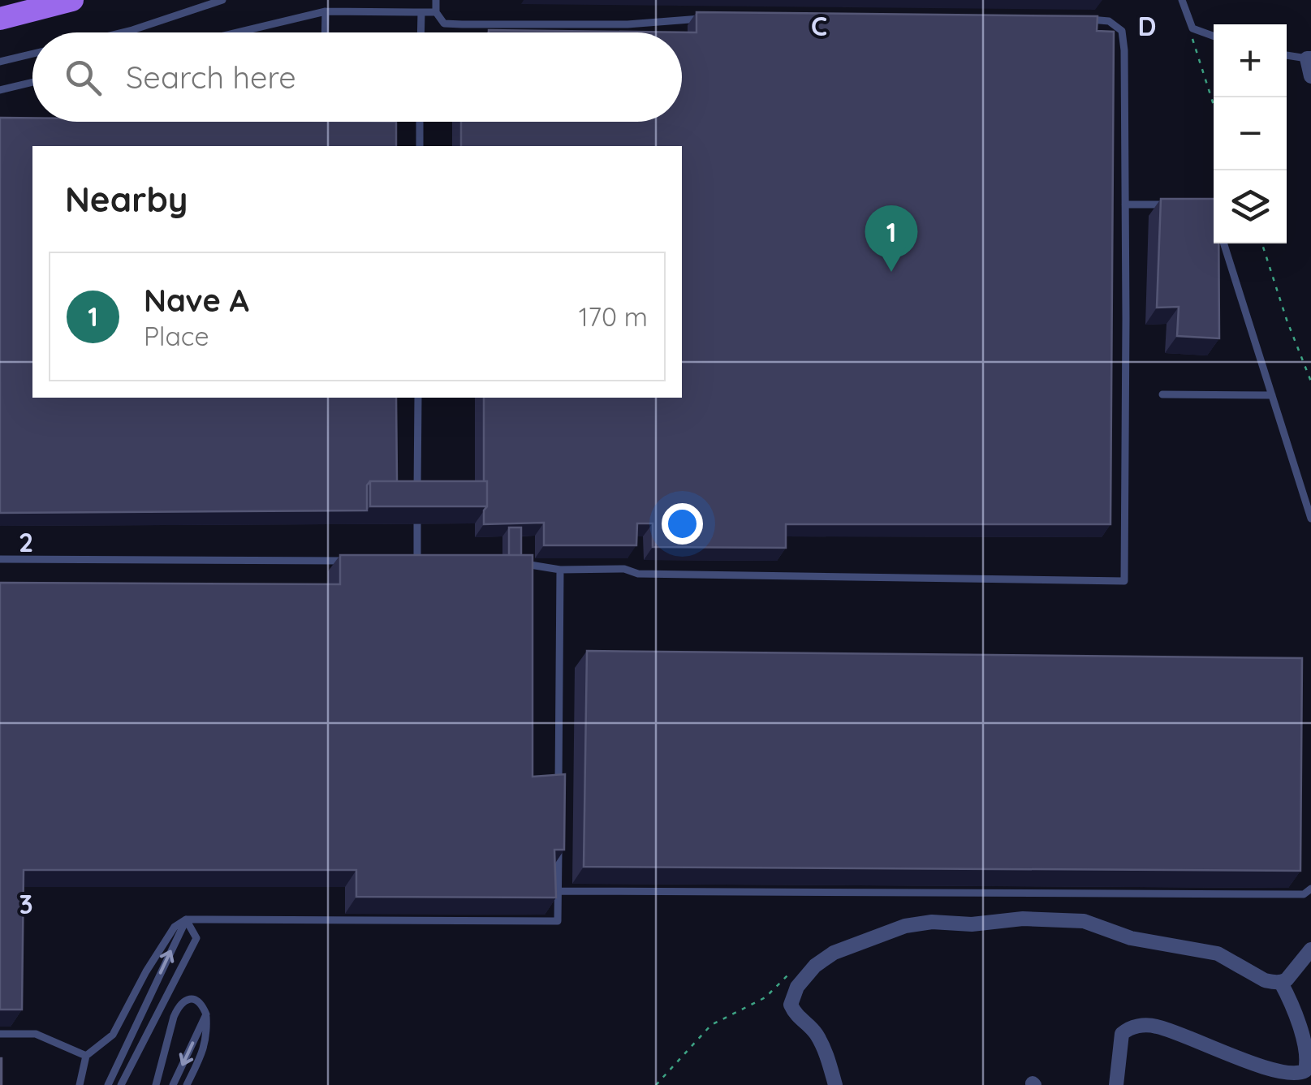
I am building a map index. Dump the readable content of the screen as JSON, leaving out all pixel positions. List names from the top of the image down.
{
  "page": {
    "map_buttons": ["+", "−"],
    "search": "Search here",
    "heading": "Nearby",
    "pins": "1",
    "list": [
      {
        "mark": "1",
        "name": "Nave A",
        "note": "Place",
        "value": "170 m"
      }
    ]
  },
  "grid": {
    "columns": ["C", "D"],
    "rows": ["2", "3"]
  }
}
